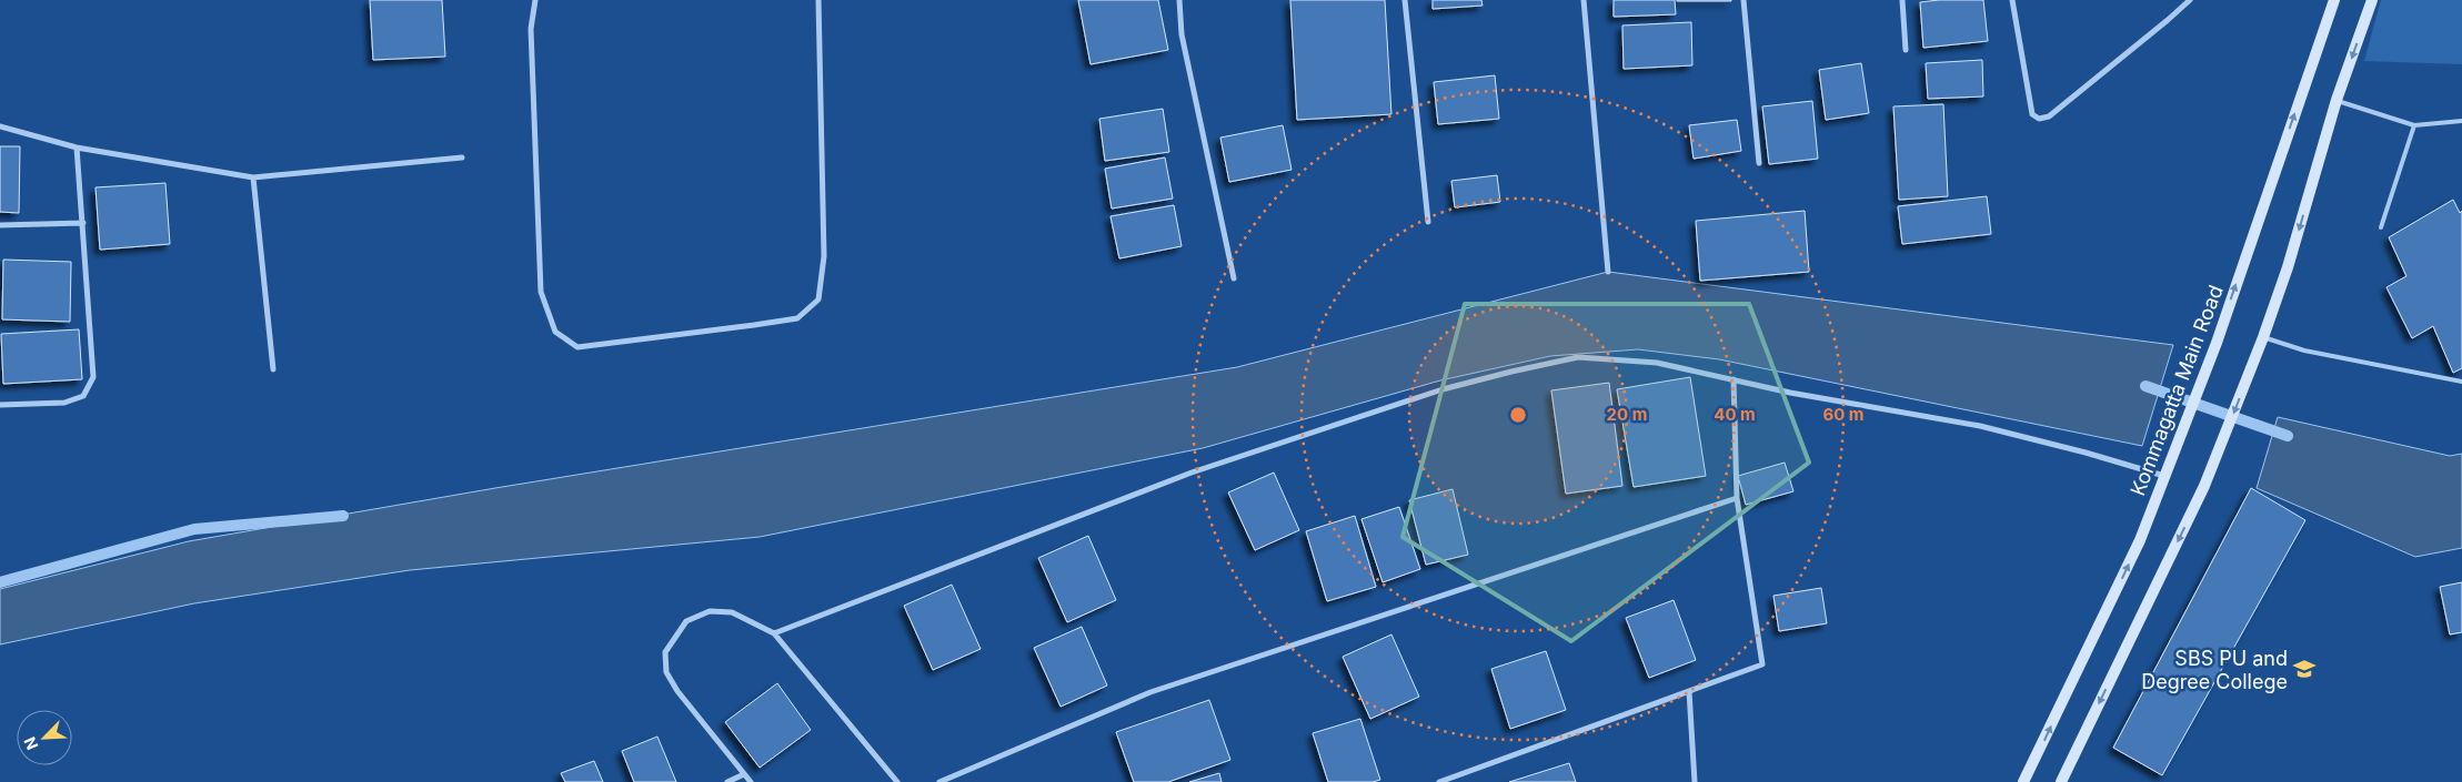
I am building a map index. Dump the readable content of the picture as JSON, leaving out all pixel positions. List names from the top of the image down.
{
  "streets": {
    "main road": ["Kommagatta Main Road"]
  },
  "places": {
    "school or university": ["SBS PU and Degree College"]
  },
  "north": "bottom left",
  "rings": ["20 m", "40 m", "60 m"]
}
